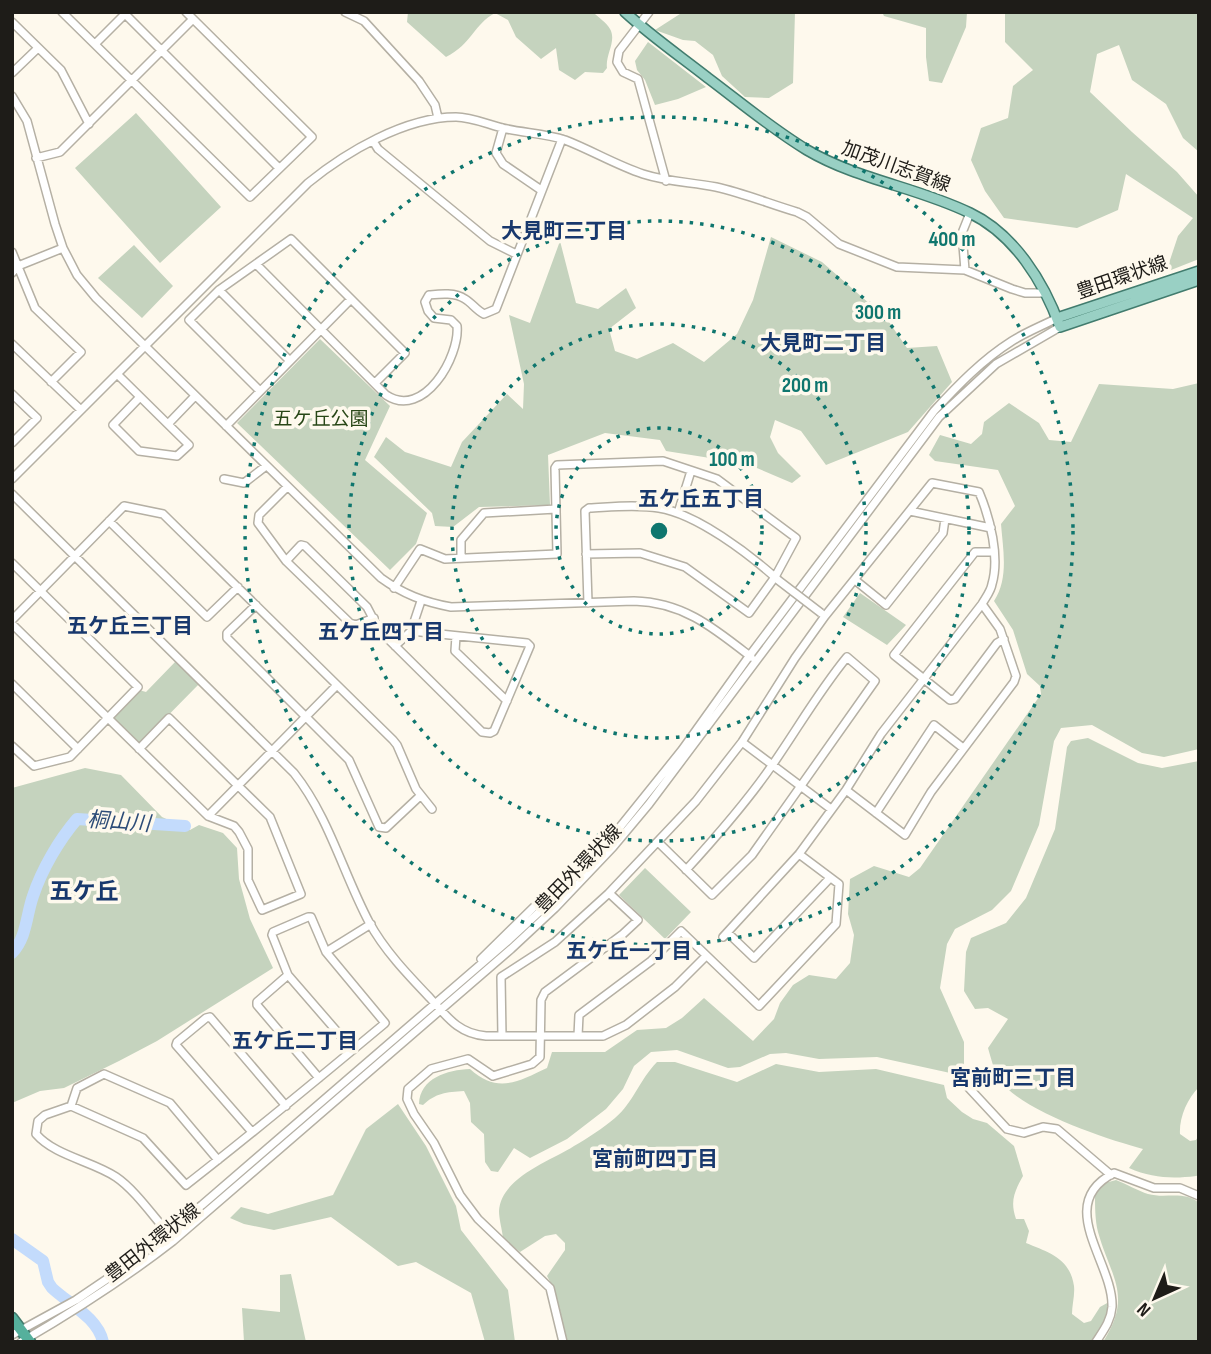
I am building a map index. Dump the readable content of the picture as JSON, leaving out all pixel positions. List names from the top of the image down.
{
  "streets": {
    "main road": ["加茂川志賀線", "豊田環状線"],
    "street": ["豊田外環状線"]
  },
  "crossings": [
    ["加茂川志賀線", "豊田環状線"],
    ["加茂川志賀線", "豊田外環状線"],
    ["豊田環状線", "豊田外環状線"]
  ],
  "districts": [
    "大見町三丁目",
    "大見町二丁目",
    "五ケ丘五丁目",
    "五ケ丘三丁目",
    "五ケ丘四丁目",
    "五ケ丘",
    "五ケ丘一丁目",
    "五ケ丘二丁目",
    "宮前町三丁目",
    "宮前町四丁目"
  ],
  "water": ["桐山川"],
  "parks": ["五ケ丘公園"],
  "north": "bottom left",
  "rings": [
    "400 m",
    "300 m",
    "200 m",
    "100 m"
  ]
}
